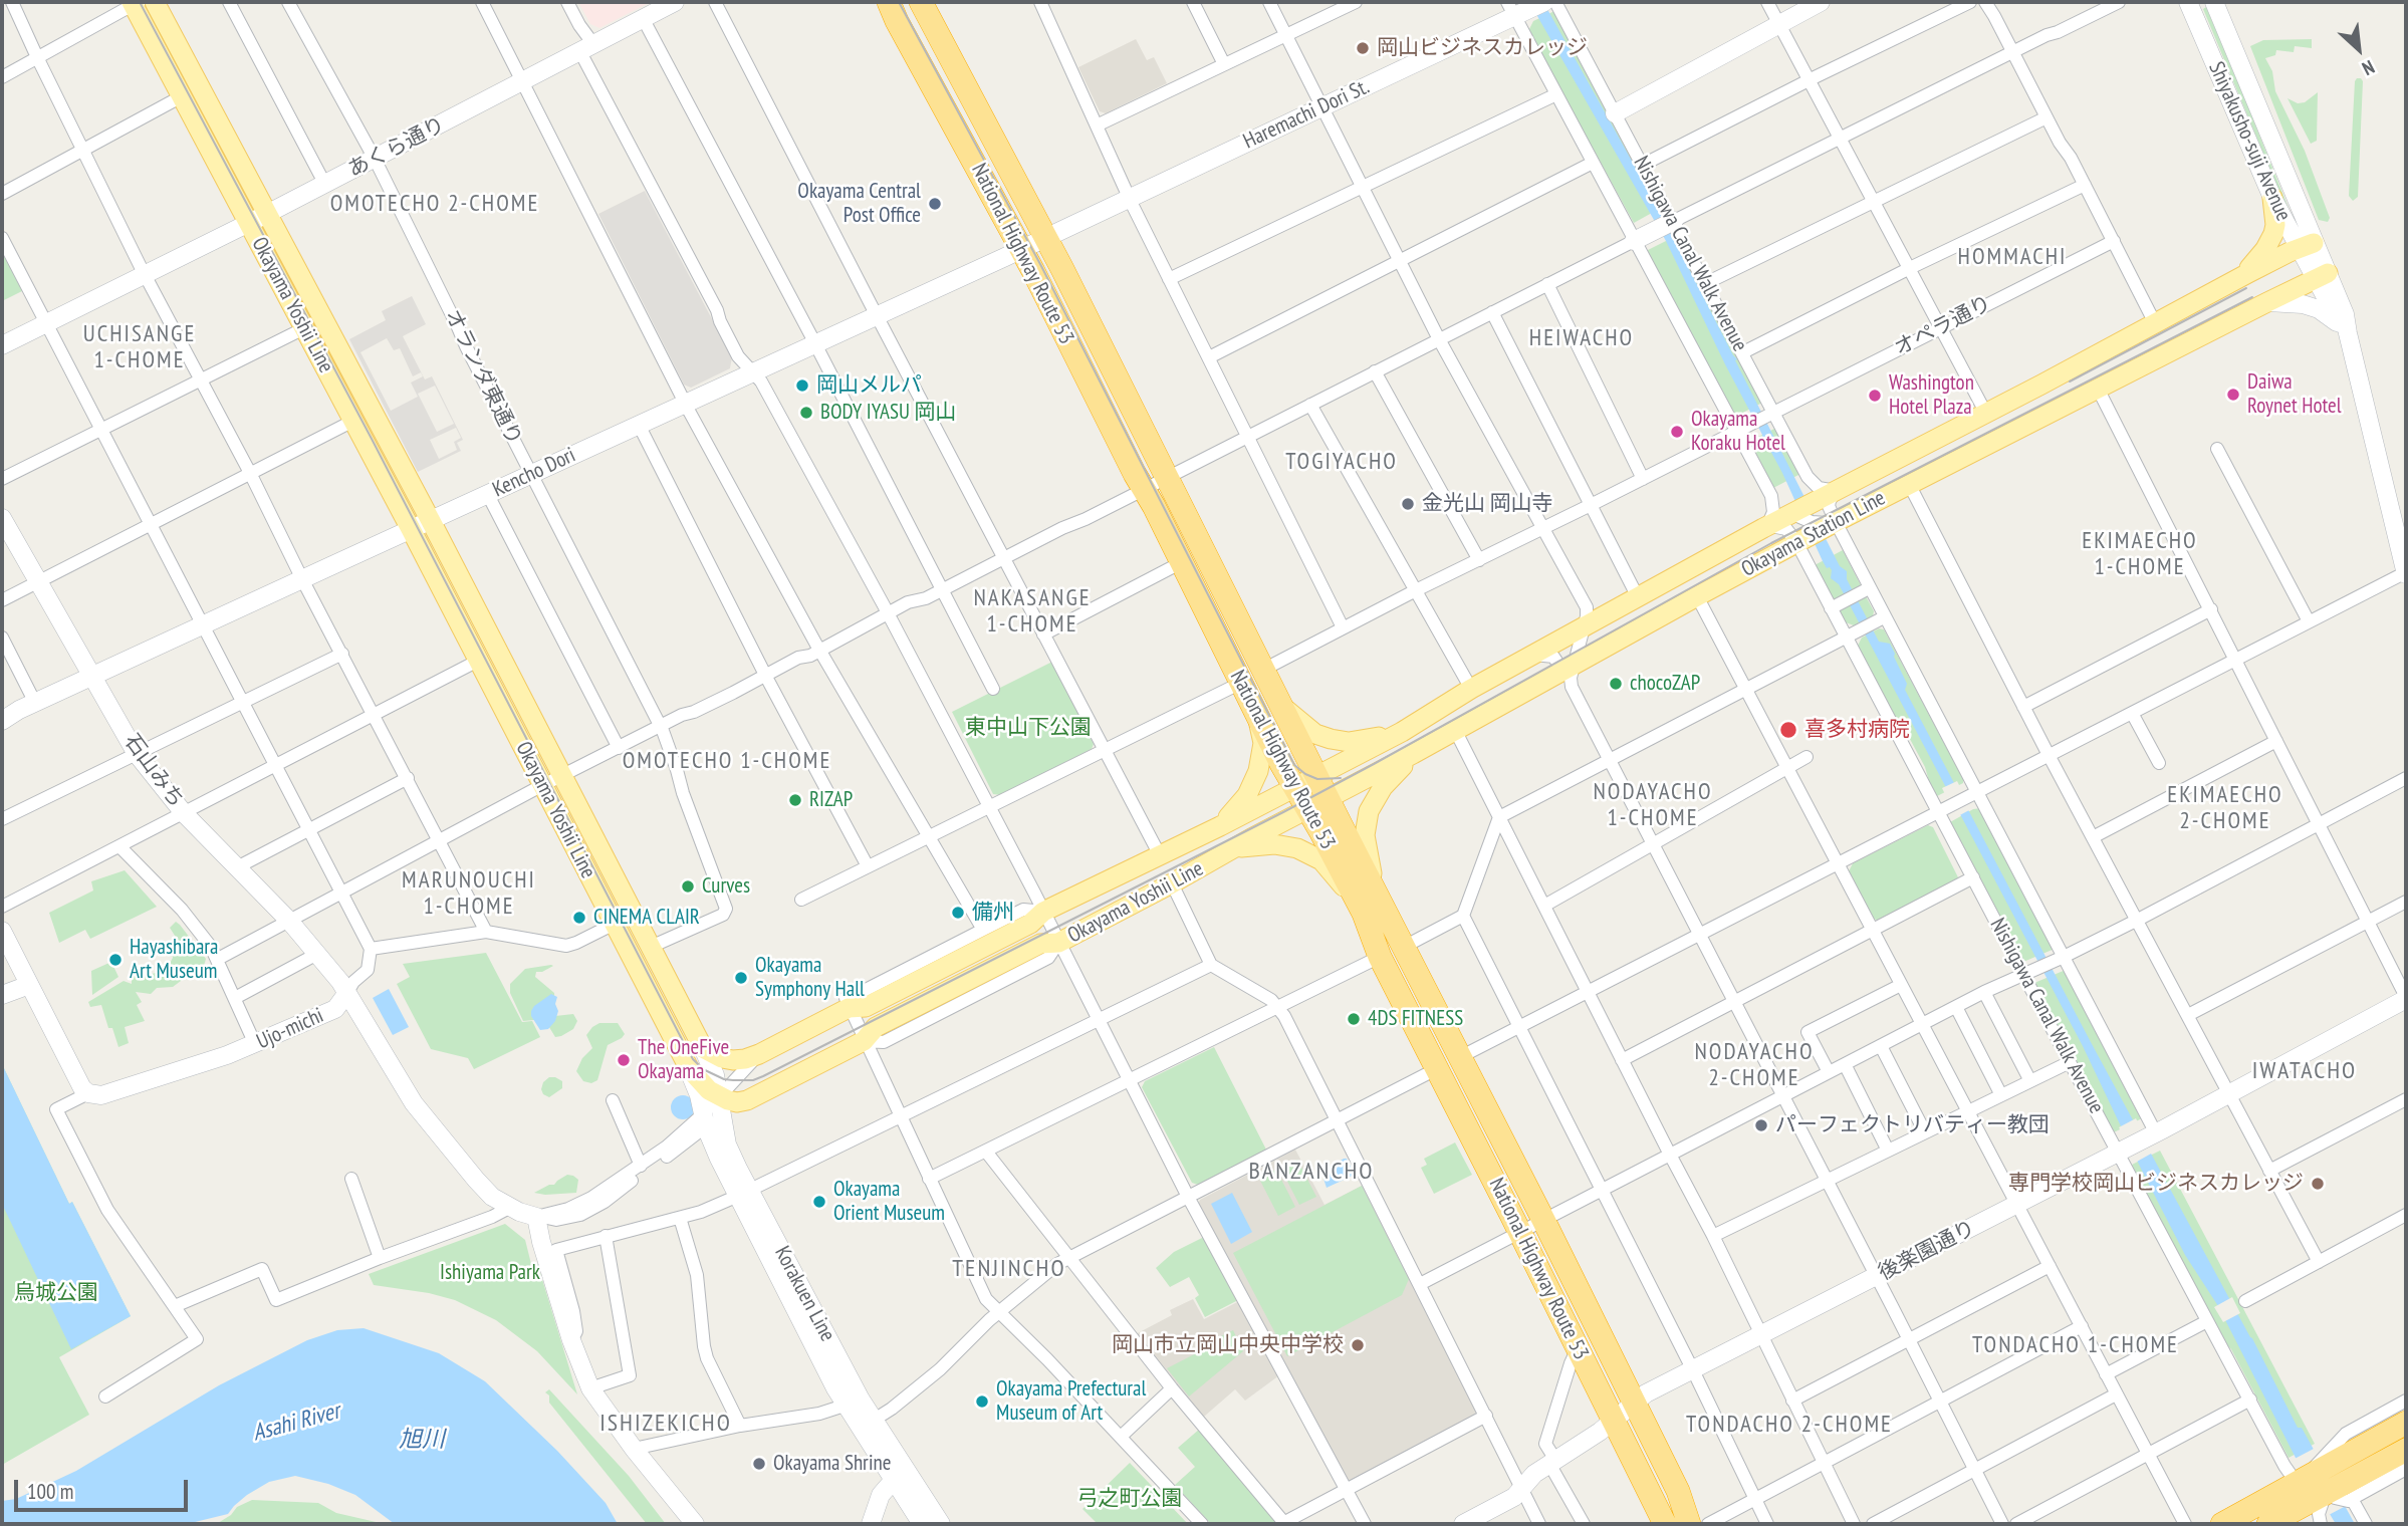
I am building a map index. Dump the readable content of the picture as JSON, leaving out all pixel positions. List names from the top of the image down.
{
  "streets": {
    "highway": ["National Highway Route 53"],
    "main road": ["Okayama Yoshii Line", "Okayama Station Line"],
    "street": [
      "Haremachi Dori St.",
      "Shiyakusho-suji Avenue",
      "あくら通り",
      "Nishigawa Canal Walk Avenue",
      "オペラ通り",
      "オランダ東通り",
      "Kencho Dori",
      "石山みち",
      "Ujo-michi",
      "後楽園通り",
      "Korakuen Line"
    ]
  },
  "crossings": [
    ["Haremachi Dori St.", "Kencho Dori"],
    ["Shiyakusho-suji Avenue", "Okayama Station Line"],
    ["あくら通り", "Okayama Yoshii Line"],
    ["あくら通り", "オランダ東通り"],
    ["National Highway Route 53", "Okayama Yoshii Line"],
    ["National Highway Route 53", "オペラ通り"],
    ["National Highway Route 53", "Kencho Dori"],
    ["National Highway Route 53", "Okayama Station Line"],
    ["National Highway Route 53", "後楽園通り"],
    ["Nishigawa Canal Walk Avenue", "オペラ通り"],
    ["Nishigawa Canal Walk Avenue", "Okayama Station Line"],
    ["Nishigawa Canal Walk Avenue", "後楽園通り"],
    ["Okayama Yoshii Line", "オランダ東通り"],
    ["Okayama Yoshii Line", "Kencho Dori"],
    ["Okayama Yoshii Line", "Okayama Station Line"],
    ["Okayama Yoshii Line", "Ujo-michi"],
    ["Okayama Yoshii Line", "Korakuen Line"],
    ["オランダ東通り", "Kencho Dori"],
    ["Kencho Dori", "石山みち"],
    ["石山みち", "Ujo-michi"],
    ["Ujo-michi", "Korakuen Line"]
  ],
  "districts": [
    "OMOTECHO 2-CHOME",
    "HOMMACHI",
    "UCHISANGE 1-CHOME",
    "HEIWACHO",
    "TOGIYACHO",
    "EKIMAECHO 1-CHOME",
    "NAKASANGE 1-CHOME",
    "OMOTECHO 1-CHOME",
    "NODAYACHO 1-CHOME",
    "EKIMAECHO 2-CHOME",
    "MARUNOUCHI 1-CHOME",
    "NODAYACHO 2-CHOME",
    "IWATACHO",
    "BANZANCHO",
    "TENJINCHO",
    "TONDACHO 1-CHOME",
    "ISHIZEKICHO",
    "TONDACHO 2-CHOME"
  ],
  "water": ["Asahi River", "旭川"],
  "parks": [
    "東中山下公園",
    "Ishiyama Park",
    "烏城公園",
    "弓之町公園"
  ],
  "places": [
    "岡山ビジネスカレッジ",
    "Okayama Central Post Office",
    "岡山メルパ",
    "Daiwa Roynet Hotel",
    "Washington Hotel Plaza",
    "BODY IYASU 岡山",
    "Okayama Koraku Hotel",
    "金光山 岡山寺",
    "chocoZAP",
    "喜多村病院",
    "RIZAP",
    "Curves",
    "備州",
    "CINEMA CLAIR",
    "Hayashibara Art Museum",
    "Okayama Symphony Hall",
    "4DS FITNESS",
    "The OneFive Okayama",
    "パーフェクトリバティー教団",
    "専門学校岡山ビジネスカレッジ",
    "Okayama Orient Museum",
    "岡山市立岡山中央中学校",
    "Okayama Prefectural Museum of Art",
    "Okayama Shrine"
  ],
  "scale_bar": "100 m",
  "north": "bottom right"
}
